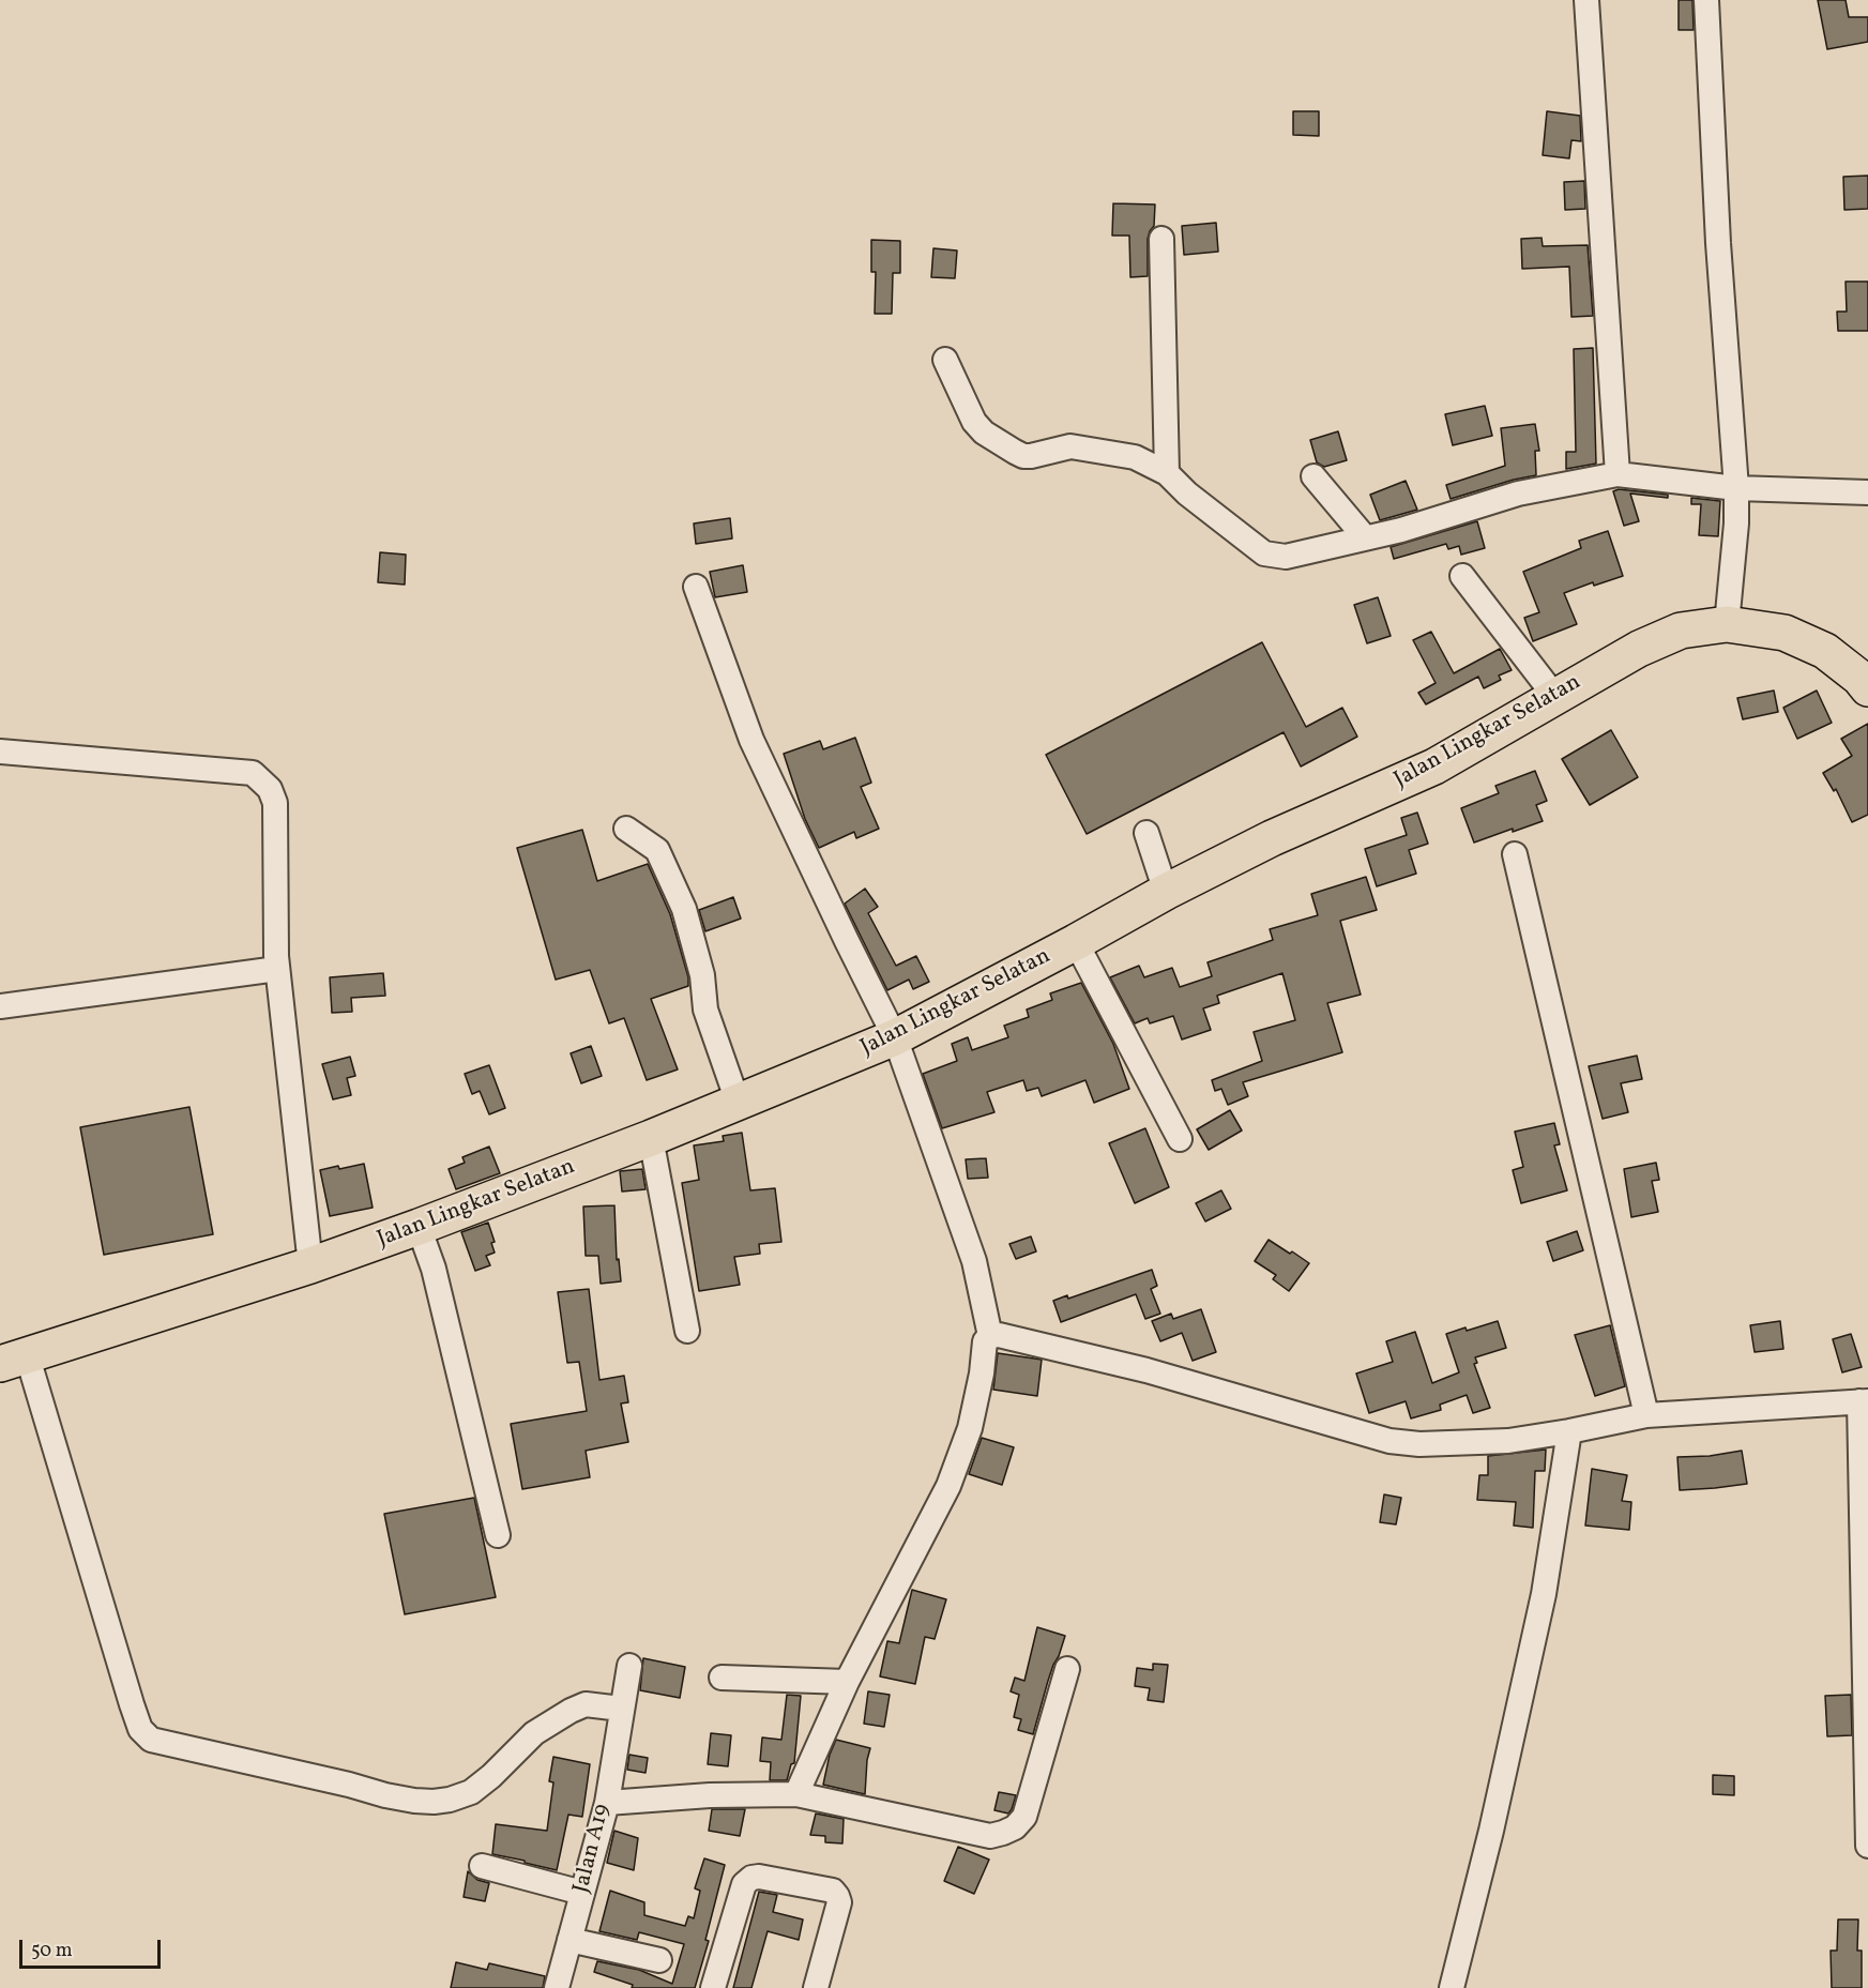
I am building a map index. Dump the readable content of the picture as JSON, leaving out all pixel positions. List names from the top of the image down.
{
  "streets": {
    "highway": ["Jalan Lingkar Selatan"],
    "street": ["Jalan A19"]
  },
  "scale_bar": "50 m"
}
